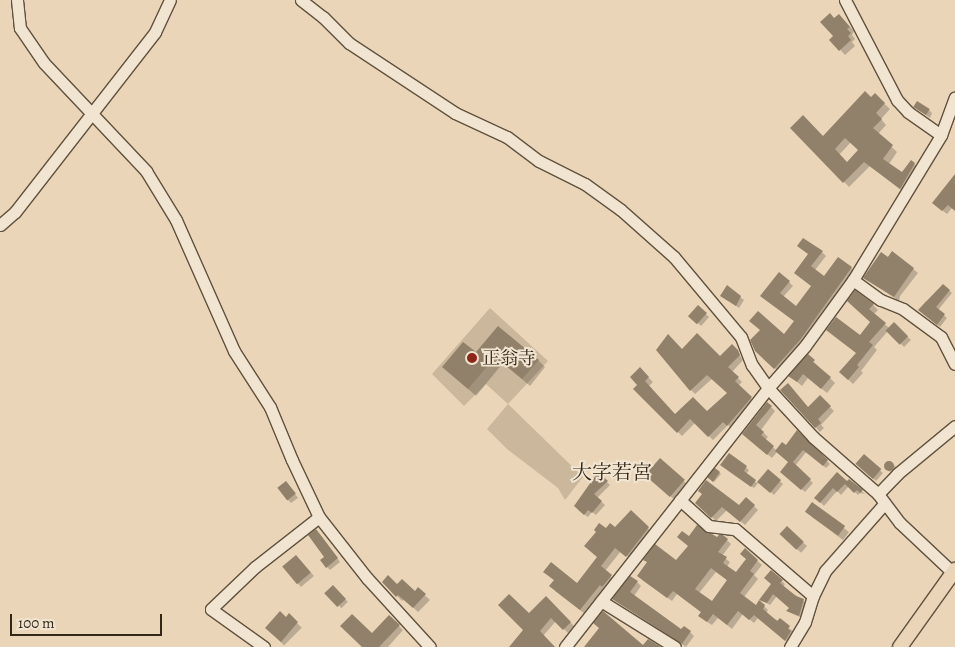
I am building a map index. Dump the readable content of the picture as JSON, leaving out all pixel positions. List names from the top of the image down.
{
  "districts": ["大字若宮"],
  "places": ["正翁寺"],
  "scale_bar": "100 m"
}
